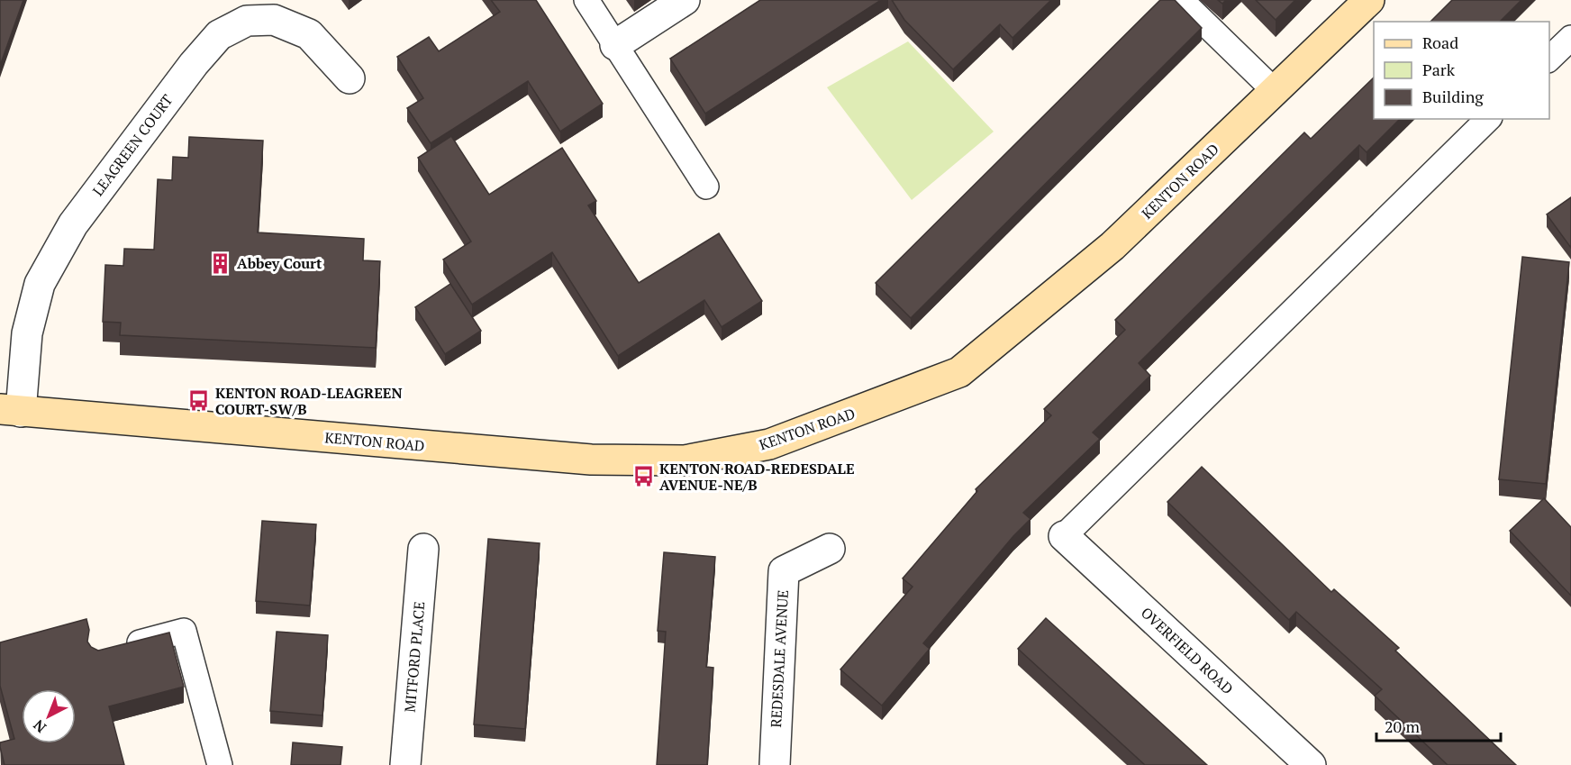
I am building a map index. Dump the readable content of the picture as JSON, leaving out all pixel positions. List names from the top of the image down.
{
  "streets": {
    "street": [
      "LEAGREEN COURT",
      "KENTON ROAD",
      "OVERFIELD ROAD",
      "MITFORD PLACE",
      "REDESDALE AVENUE"
    ]
  },
  "crossings": [
    ["LEAGREEN COURT", "KENTON ROAD"]
  ],
  "places": {
    "building": ["Abbey Court"],
    "bus stop": ["KENTON ROAD-LEAGREEN COURT-SW/B", "KENTON ROAD-REDESDALE AVENUE-NE/B"]
  },
  "legend": ["Road", "Park", "Building"],
  "scale_bar": "20 m",
  "north": "bottom left"
}
